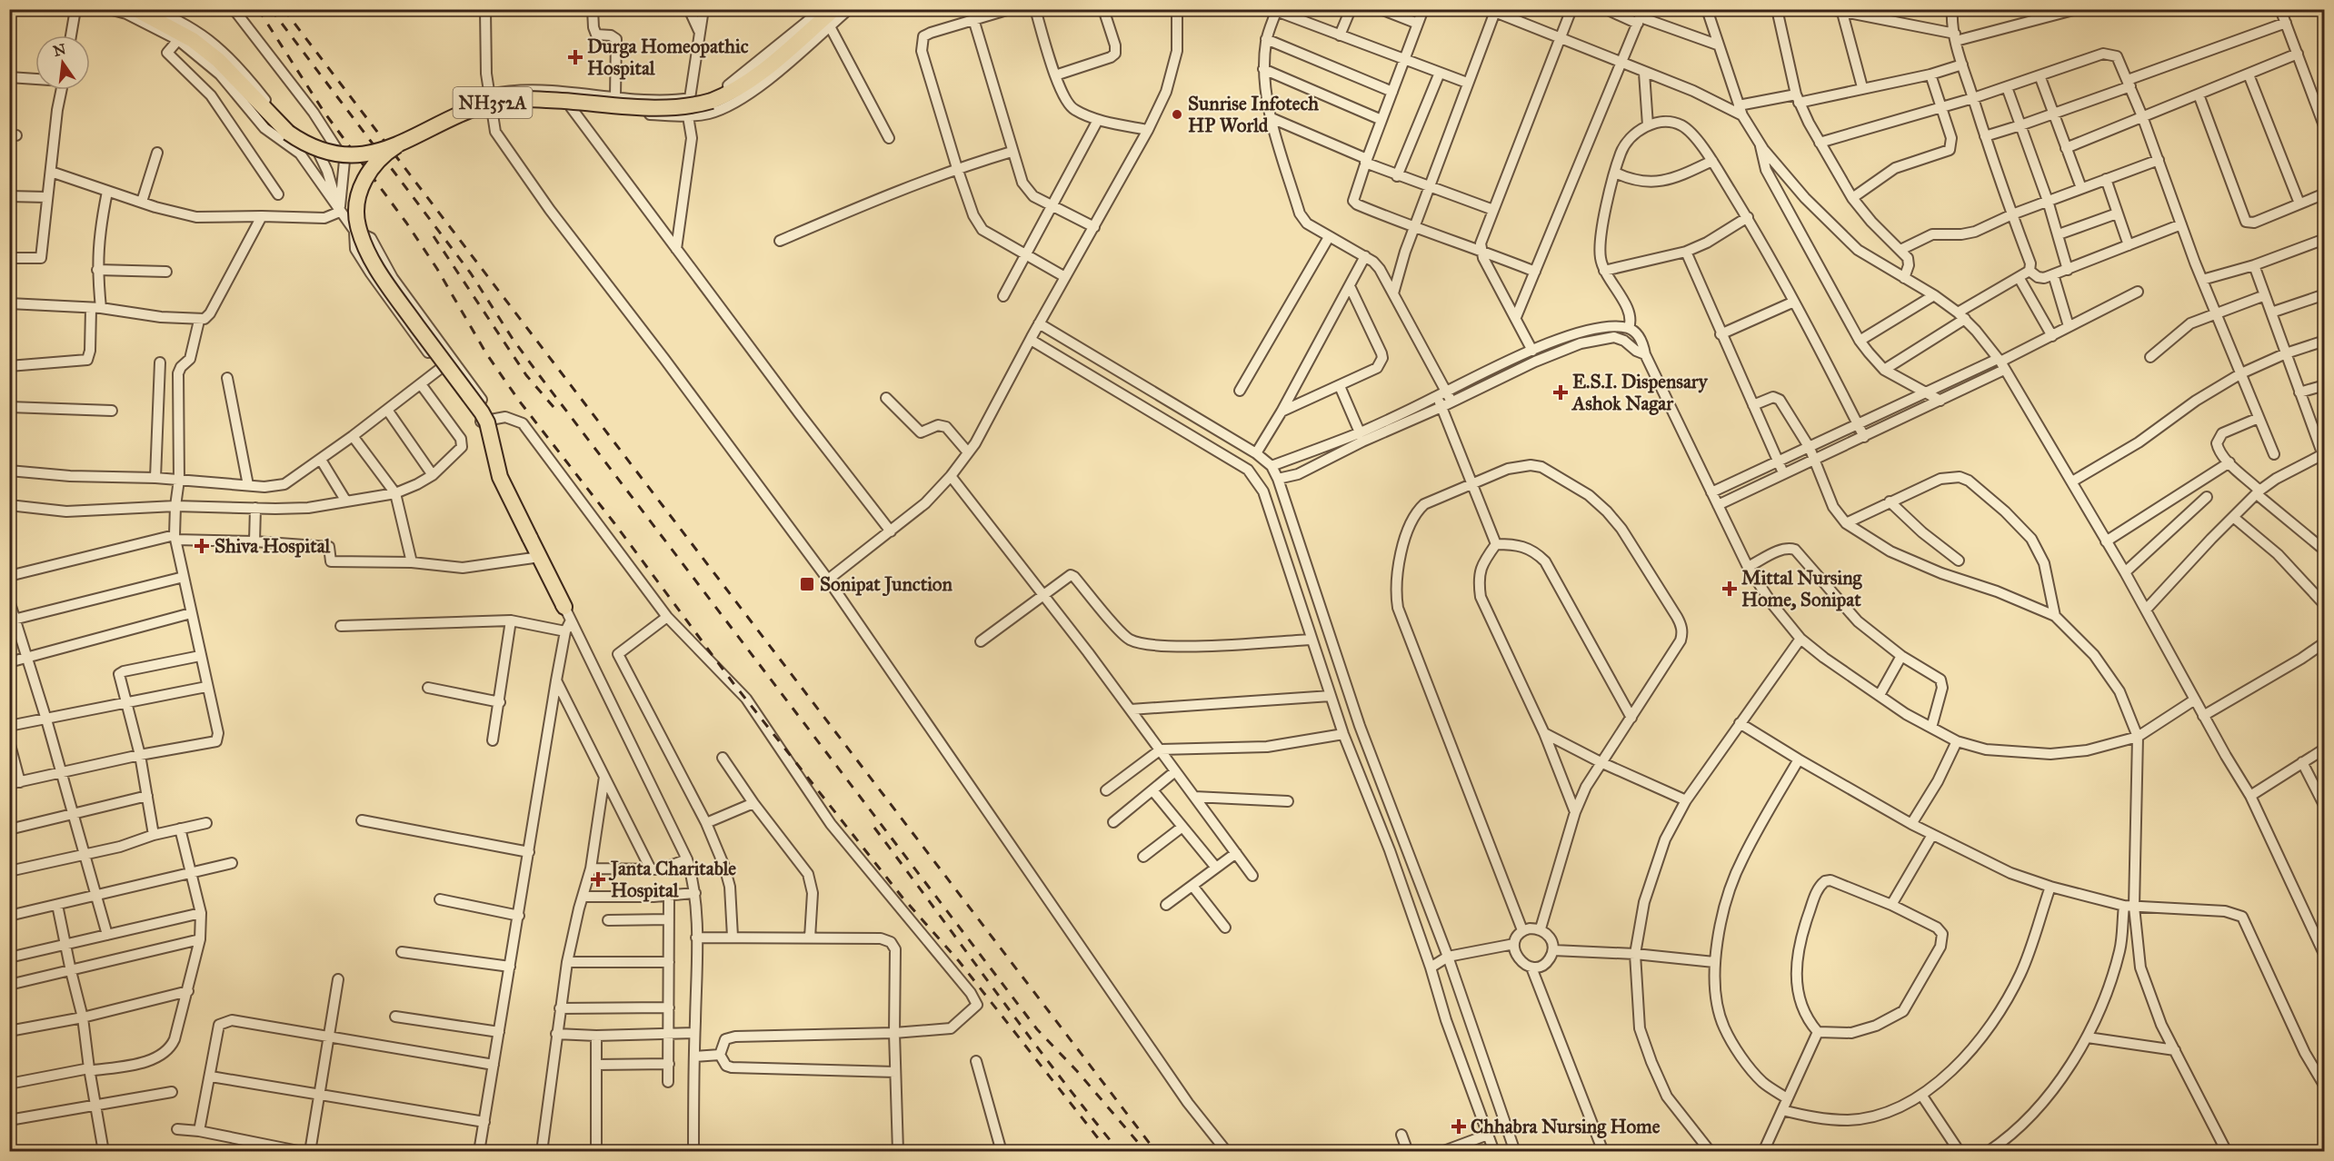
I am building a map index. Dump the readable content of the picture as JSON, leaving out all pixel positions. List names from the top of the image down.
{
  "streets": {
    "highway": ["NH352A"]
  },
  "places": {
    "health": [
      "Durga Homeopathic Hospital",
      "E.S.I. Dispensary Ashok Nagar",
      "Shiva Hospital",
      "Mittal Nursing Home, Sonipat",
      "Janta Charitable Hospital",
      "Chhabra Nursing Home"
    ],
    "other": ["Sunrise Infotech HP World"],
    "transit": ["Sonipat Junction"]
  },
  "north": "top"
}
